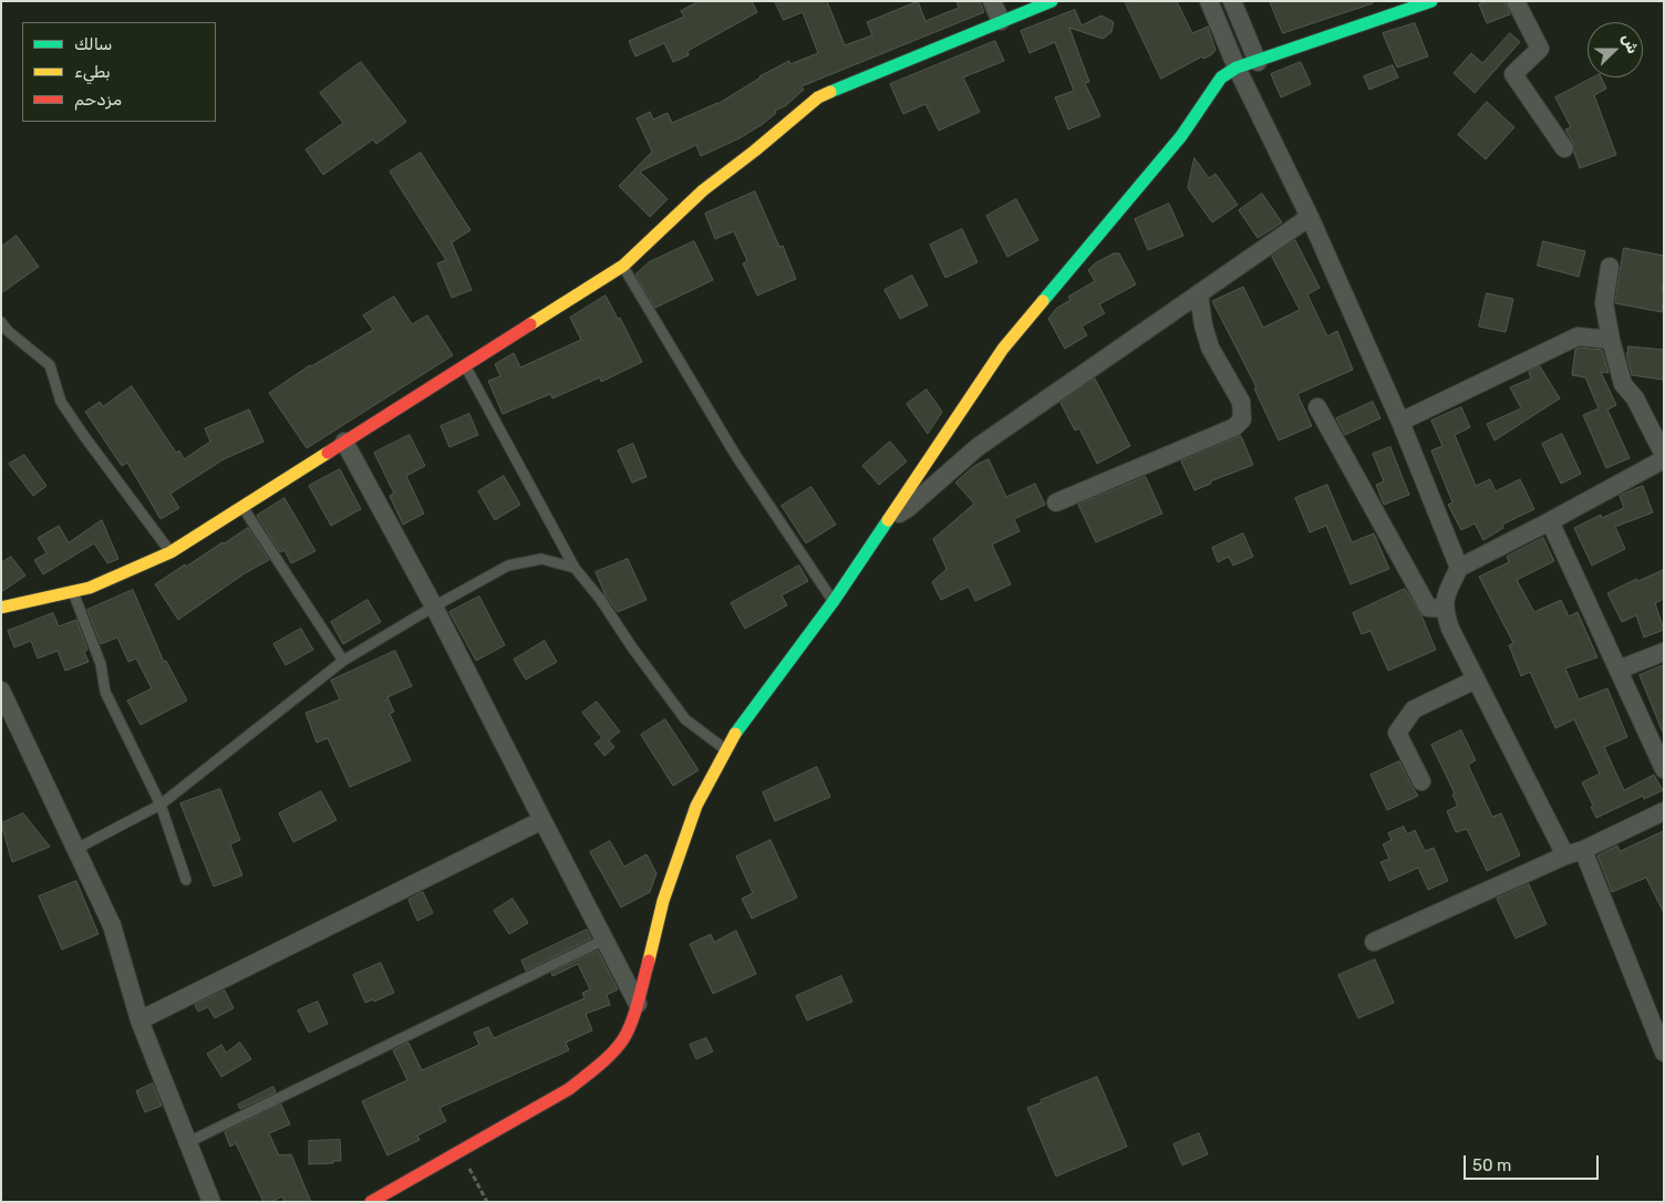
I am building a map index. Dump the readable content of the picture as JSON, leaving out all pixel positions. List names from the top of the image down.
{
  "legend": ["سالك", "بطيء", "مزدحم"],
  "scale_bar": "50 m",
  "north": "right"
}
